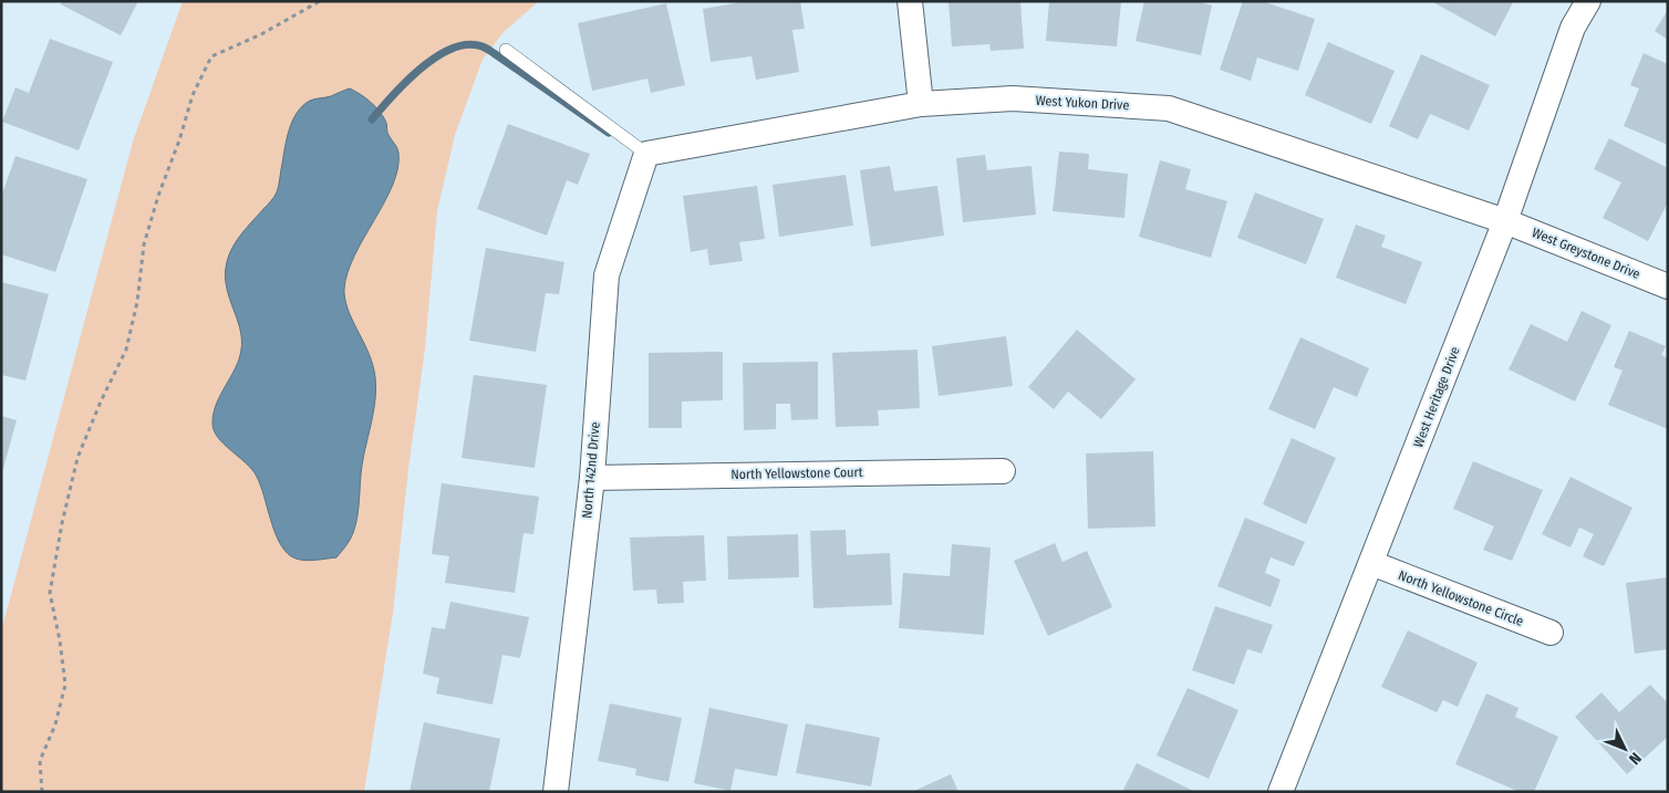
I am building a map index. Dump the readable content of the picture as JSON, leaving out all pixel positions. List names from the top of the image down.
{
  "streets": {
    "street": [
      "West Yukon Drive",
      "West Greystone Drive",
      "West Heritage Drive",
      "North 142nd Drive",
      "North Yellowstone Court",
      "North Yellowstone Circle"
    ]
  },
  "crossings": [
    ["West Yukon Drive", "West Greystone Drive"],
    ["West Yukon Drive", "West Heritage Drive"],
    ["West Yukon Drive", "North 142nd Drive"],
    ["West Greystone Drive", "West Heritage Drive"],
    ["West Heritage Drive", "North Yellowstone Circle"],
    ["North 142nd Drive", "North Yellowstone Court"]
  ],
  "north": "bottom right"
}
